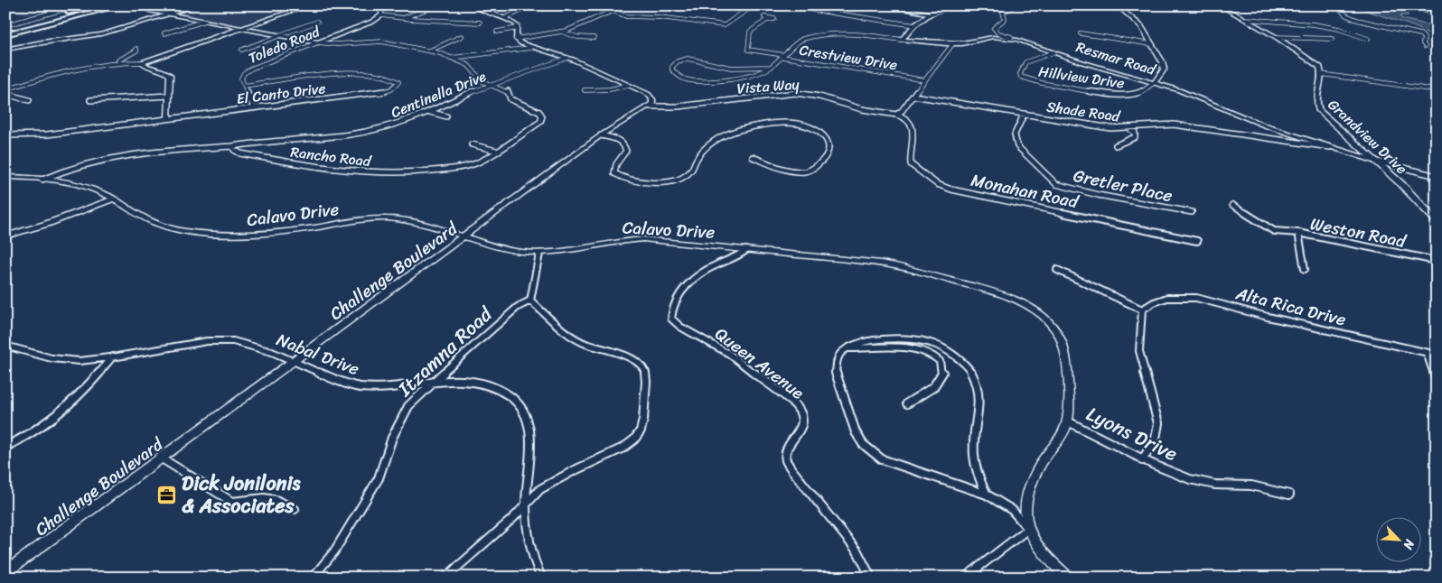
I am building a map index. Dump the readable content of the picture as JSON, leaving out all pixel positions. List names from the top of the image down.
{
  "streets": {
    "street": [
      "Toledo Road",
      "Crestview Drive",
      "Resmar Road",
      "Hillview Drive",
      "Vista Way",
      "El Canto Drive",
      "Centinella Drive",
      "Shade Road",
      "Grandview Drive",
      "Rancho Road",
      "Gretler Place",
      "Monahan Road",
      "Calavo Drive",
      "Weston Road",
      "Challenge Boulevard",
      "Alta Rica Drive",
      "Itzamna Road",
      "Nabal Drive",
      "Queen Avenue",
      "Lyons Drive"
    ]
  },
  "crossings": [
    ["Toledo Road", "El Canto Drive"],
    ["Crestview Drive", "Resmar Road"],
    ["Resmar Road", "Hillview Drive"],
    ["Resmar Road", "Shade Road"],
    ["Resmar Road", "Grandview Drive"],
    ["Vista Way", "Monahan Road"],
    ["Vista Way", "Challenge Boulevard"],
    ["Centinella Drive", "Rancho Road"],
    ["Shade Road", "Gretler Place"],
    ["Calavo Drive", "Challenge Boulevard"],
    ["Calavo Drive", "Queen Avenue"],
    ["Calavo Drive", "Lyons Drive"],
    ["Challenge Boulevard", "Nabal Drive"],
    ["Itzamna Road", "Nabal Drive"]
  ],
  "places": {
    "office": ["Dick Jonilonis & Associates"]
  },
  "north": "bottom right"
}
